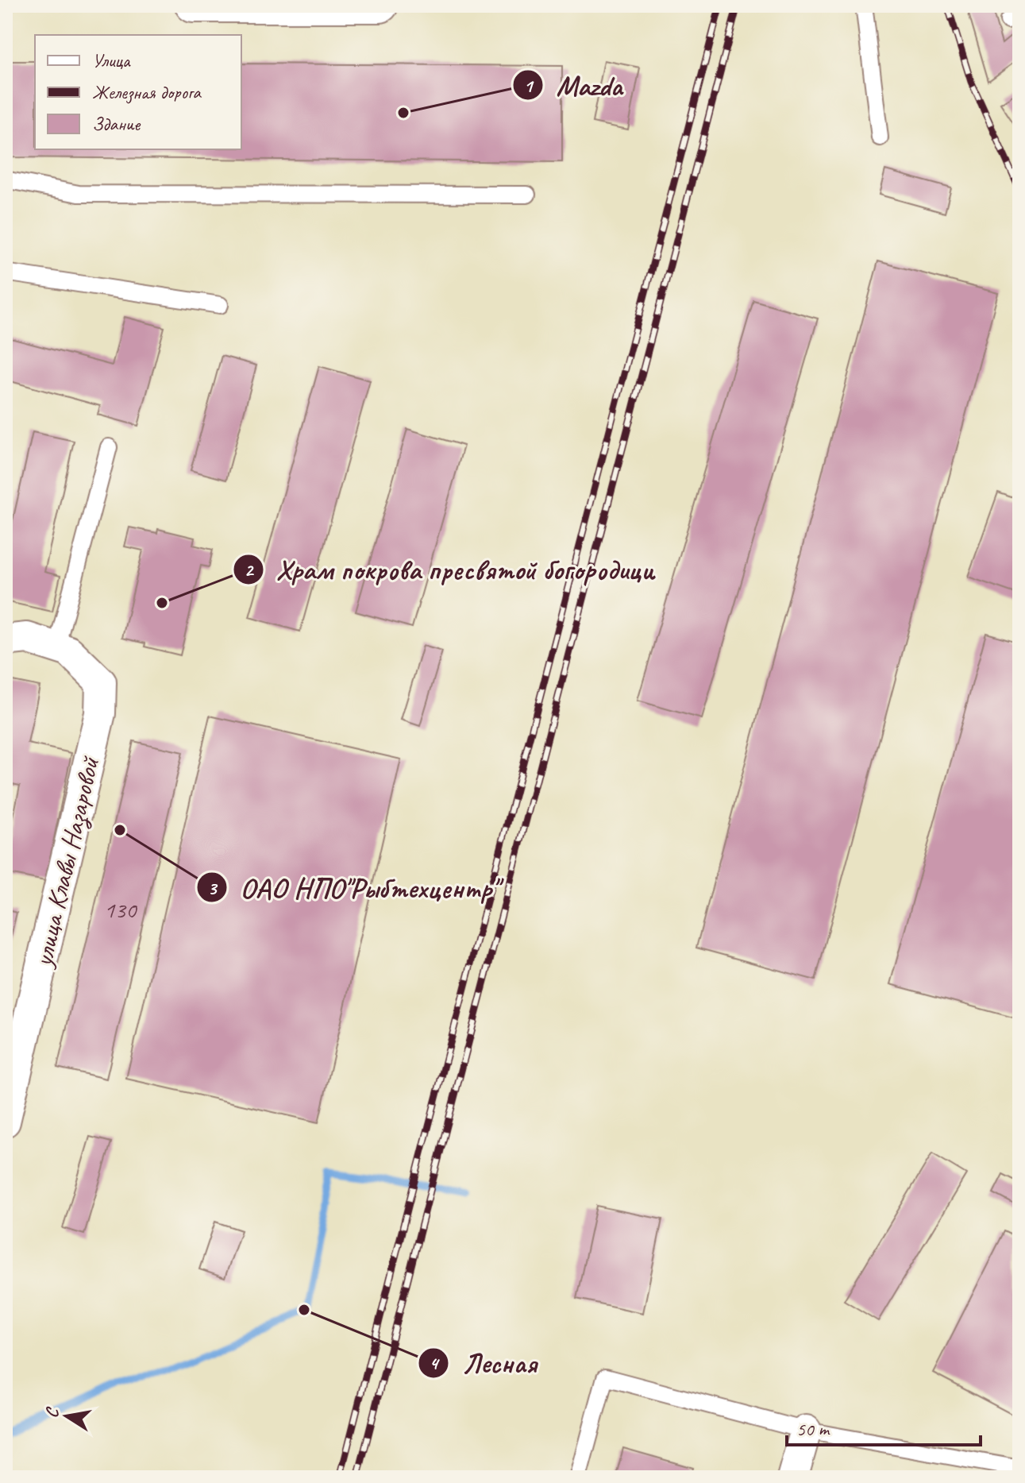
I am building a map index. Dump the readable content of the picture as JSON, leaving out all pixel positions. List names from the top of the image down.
{
  "streets": {
    "street": ["улица Клавы Назаровой"]
  },
  "places": [
    "Mazda",
    "Храм покрова пресвятой богородици",
    "ОАО НПО\"Рыбтехцентр\"",
    "Лесная"
  ],
  "house_numbers": ["130"],
  "legend": ["Улица", "Железная дорога", "Здание"],
  "scale_bar": "50 m",
  "north": "left"
}
